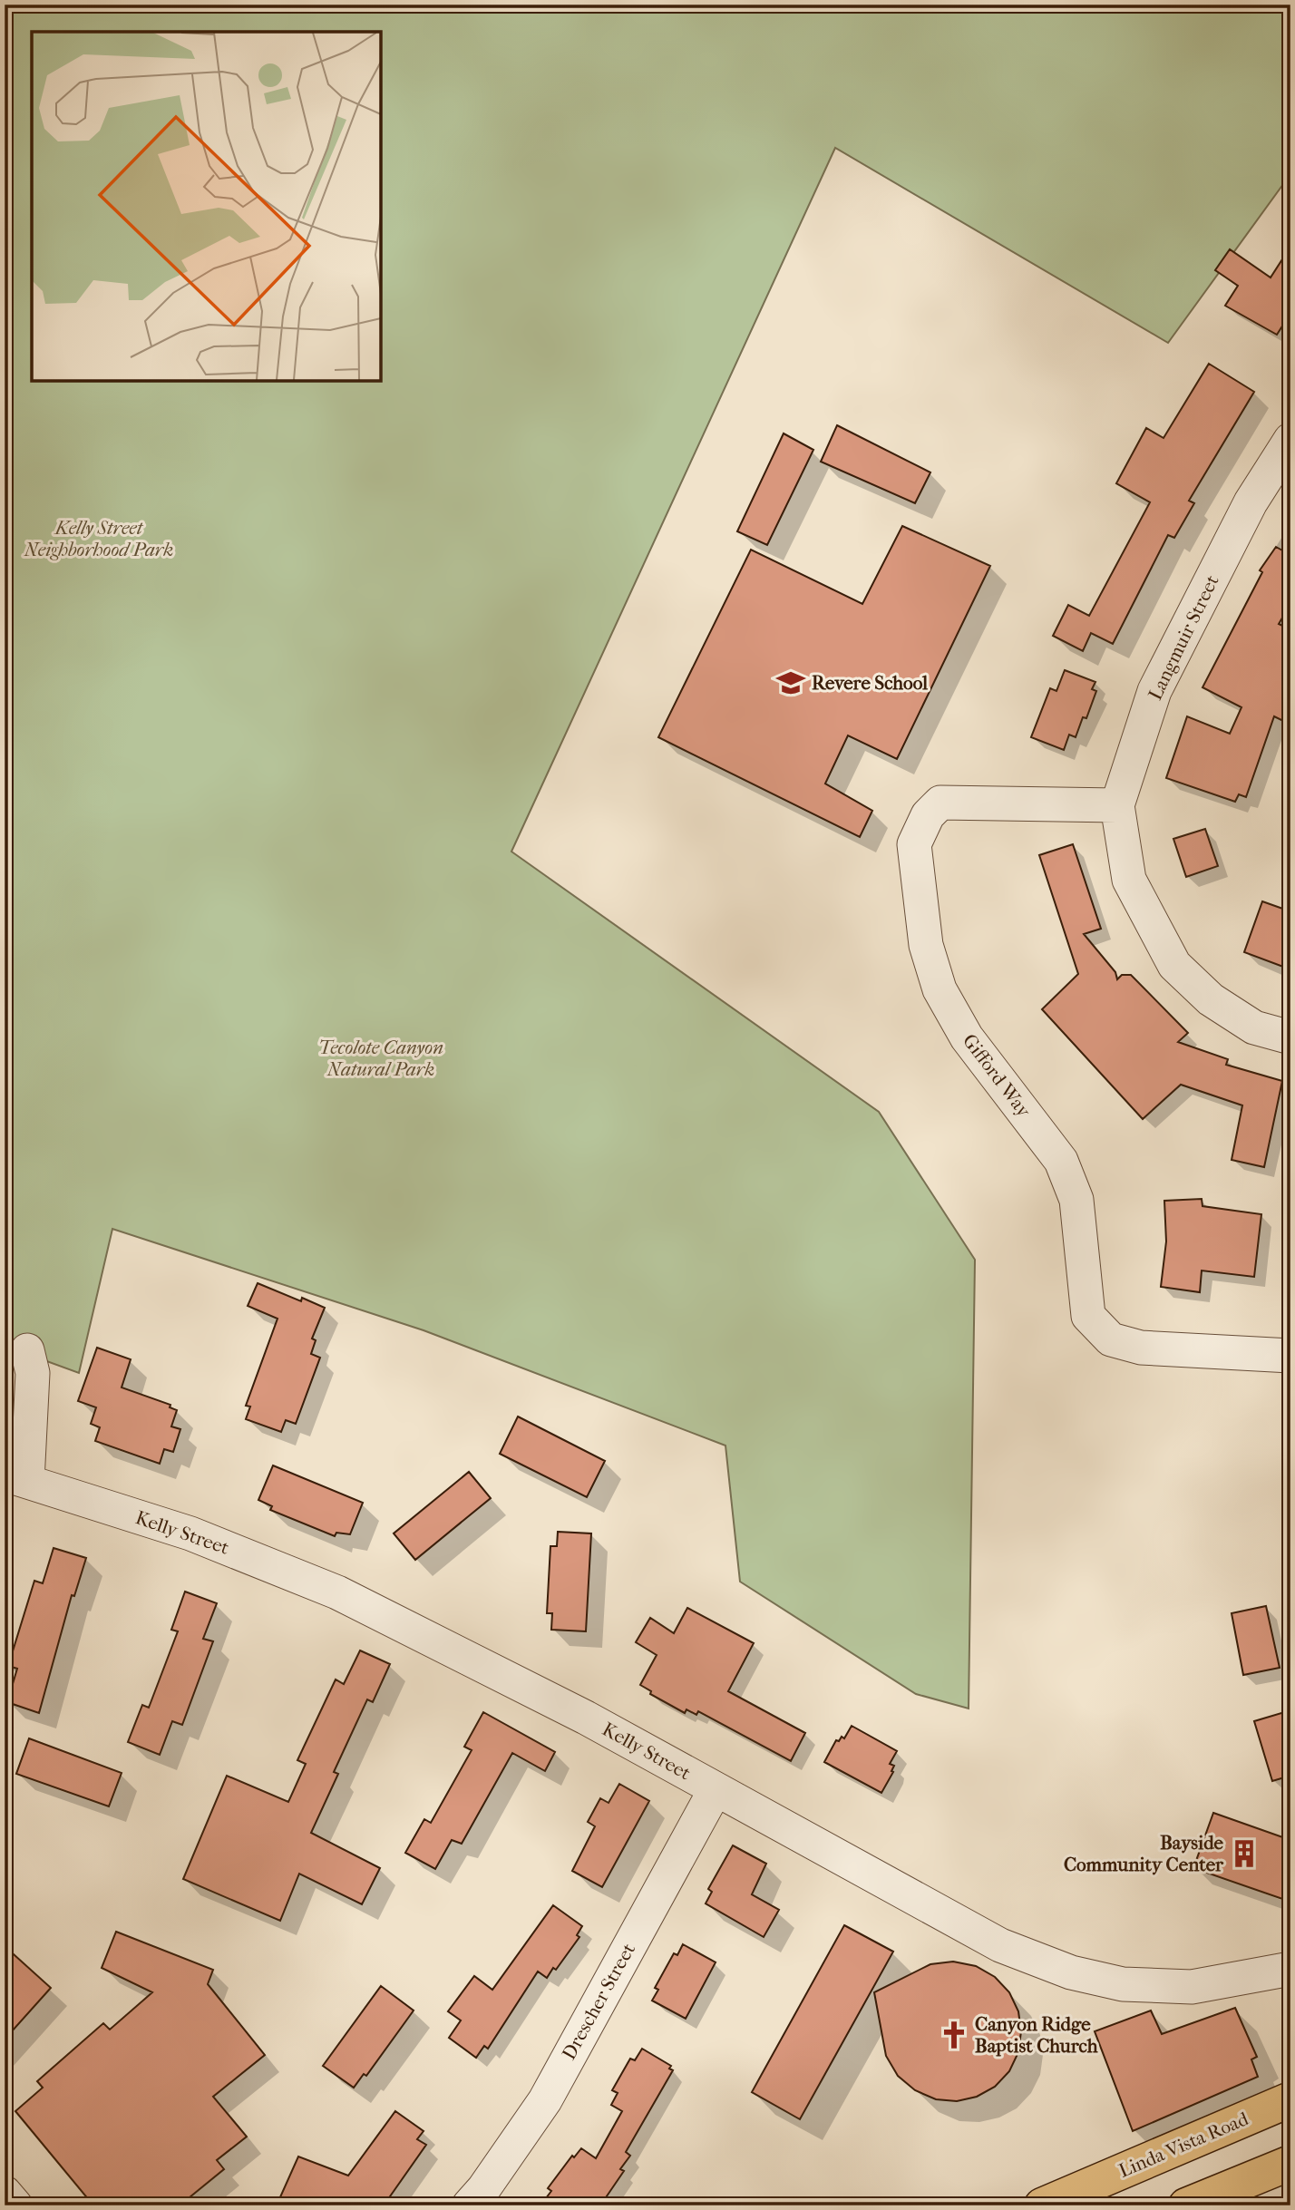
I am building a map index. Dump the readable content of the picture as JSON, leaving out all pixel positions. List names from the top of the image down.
{
  "streets": {
    "main road": ["Linda Vista Road"],
    "street": [
      "Langmuir Street",
      "Gifford Way",
      "Kelly Street",
      "Drescher Street"
    ]
  },
  "crossings": [
    ["Langmuir Street", "Gifford Way"],
    ["Kelly Street", "Drescher Street"]
  ],
  "parks": ["Kelly Street Neighborhood Park", "Tecolote Canyon Natural Park"],
  "places": {
    "school or university": ["Revere School"],
    "building": ["Bayside Community Center"],
    "church": ["Canyon Ridge Baptist Church"]
  }
}
